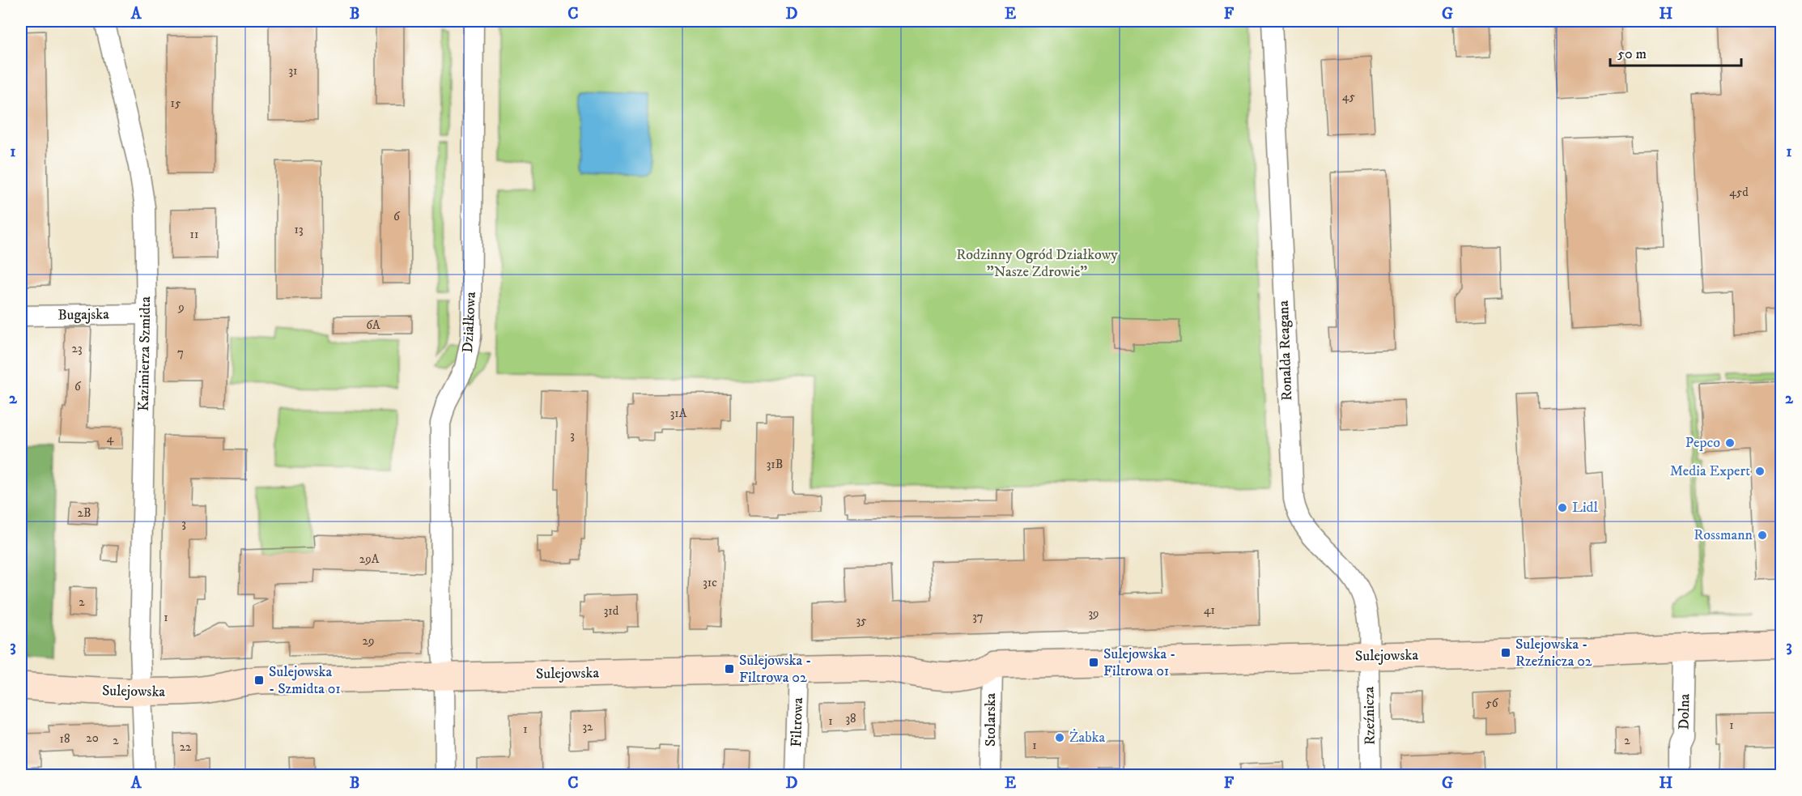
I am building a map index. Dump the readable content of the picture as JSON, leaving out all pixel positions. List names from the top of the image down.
{
  "streets": {
    "main road": ["Sulejowska"],
    "street": [
      "Bugajska",
      "Działkowa",
      "Ronalda Reagana",
      "Kazimierza Szmidta",
      "Dolna",
      "Rzeźnicza",
      "Stolarska",
      "Filtrowa"
    ]
  },
  "crossings": [
    ["Bugajska", "Kazimierza Szmidta"],
    ["Działkowa", "Sulejowska"],
    ["Ronalda Reagana", "Sulejowska"],
    ["Ronalda Reagana", "Rzeźnicza"],
    ["Kazimierza Szmidta", "Sulejowska"],
    ["Sulejowska", "Dolna"],
    ["Sulejowska", "Rzeźnicza"],
    ["Sulejowska", "Stolarska"],
    ["Sulejowska", "Filtrowa"]
  ],
  "parks": ["Rodzinny Ogród Działkowy \"Nasze Zdrowie\""],
  "places": {
    "other": [
      "Pepco",
      "Media Expert",
      "Lidl",
      "Rossmann",
      "Żabka"
    ],
    "transit": [
      "Sulejowska - Rzeźnicza 02",
      "Sulejowska - Filtrowa 01",
      "Sulejowska - Filtrowa 02",
      "Sulejowska - Szmidta 01"
    ]
  },
  "house_numbers": [
    "31",
    "45",
    "15",
    "45d",
    "6",
    "13",
    "11",
    "9",
    "6A",
    "23",
    "7",
    "6",
    "31A",
    "3",
    "4",
    "31B",
    "2B",
    "3",
    "29A",
    "31c",
    "2",
    "41",
    "31d",
    "39",
    "37",
    "1",
    "35",
    "29",
    "56",
    "38",
    "1",
    "1",
    "32",
    "1",
    "20",
    "18",
    "2",
    "2",
    "1",
    "22"
  ],
  "scale_bar": "50 m",
  "grid": {
    "columns": [
      "A",
      "B",
      "C",
      "D",
      "E",
      "F",
      "G",
      "H"
    ],
    "rows": ["1", "2", "3"]
  }
}
